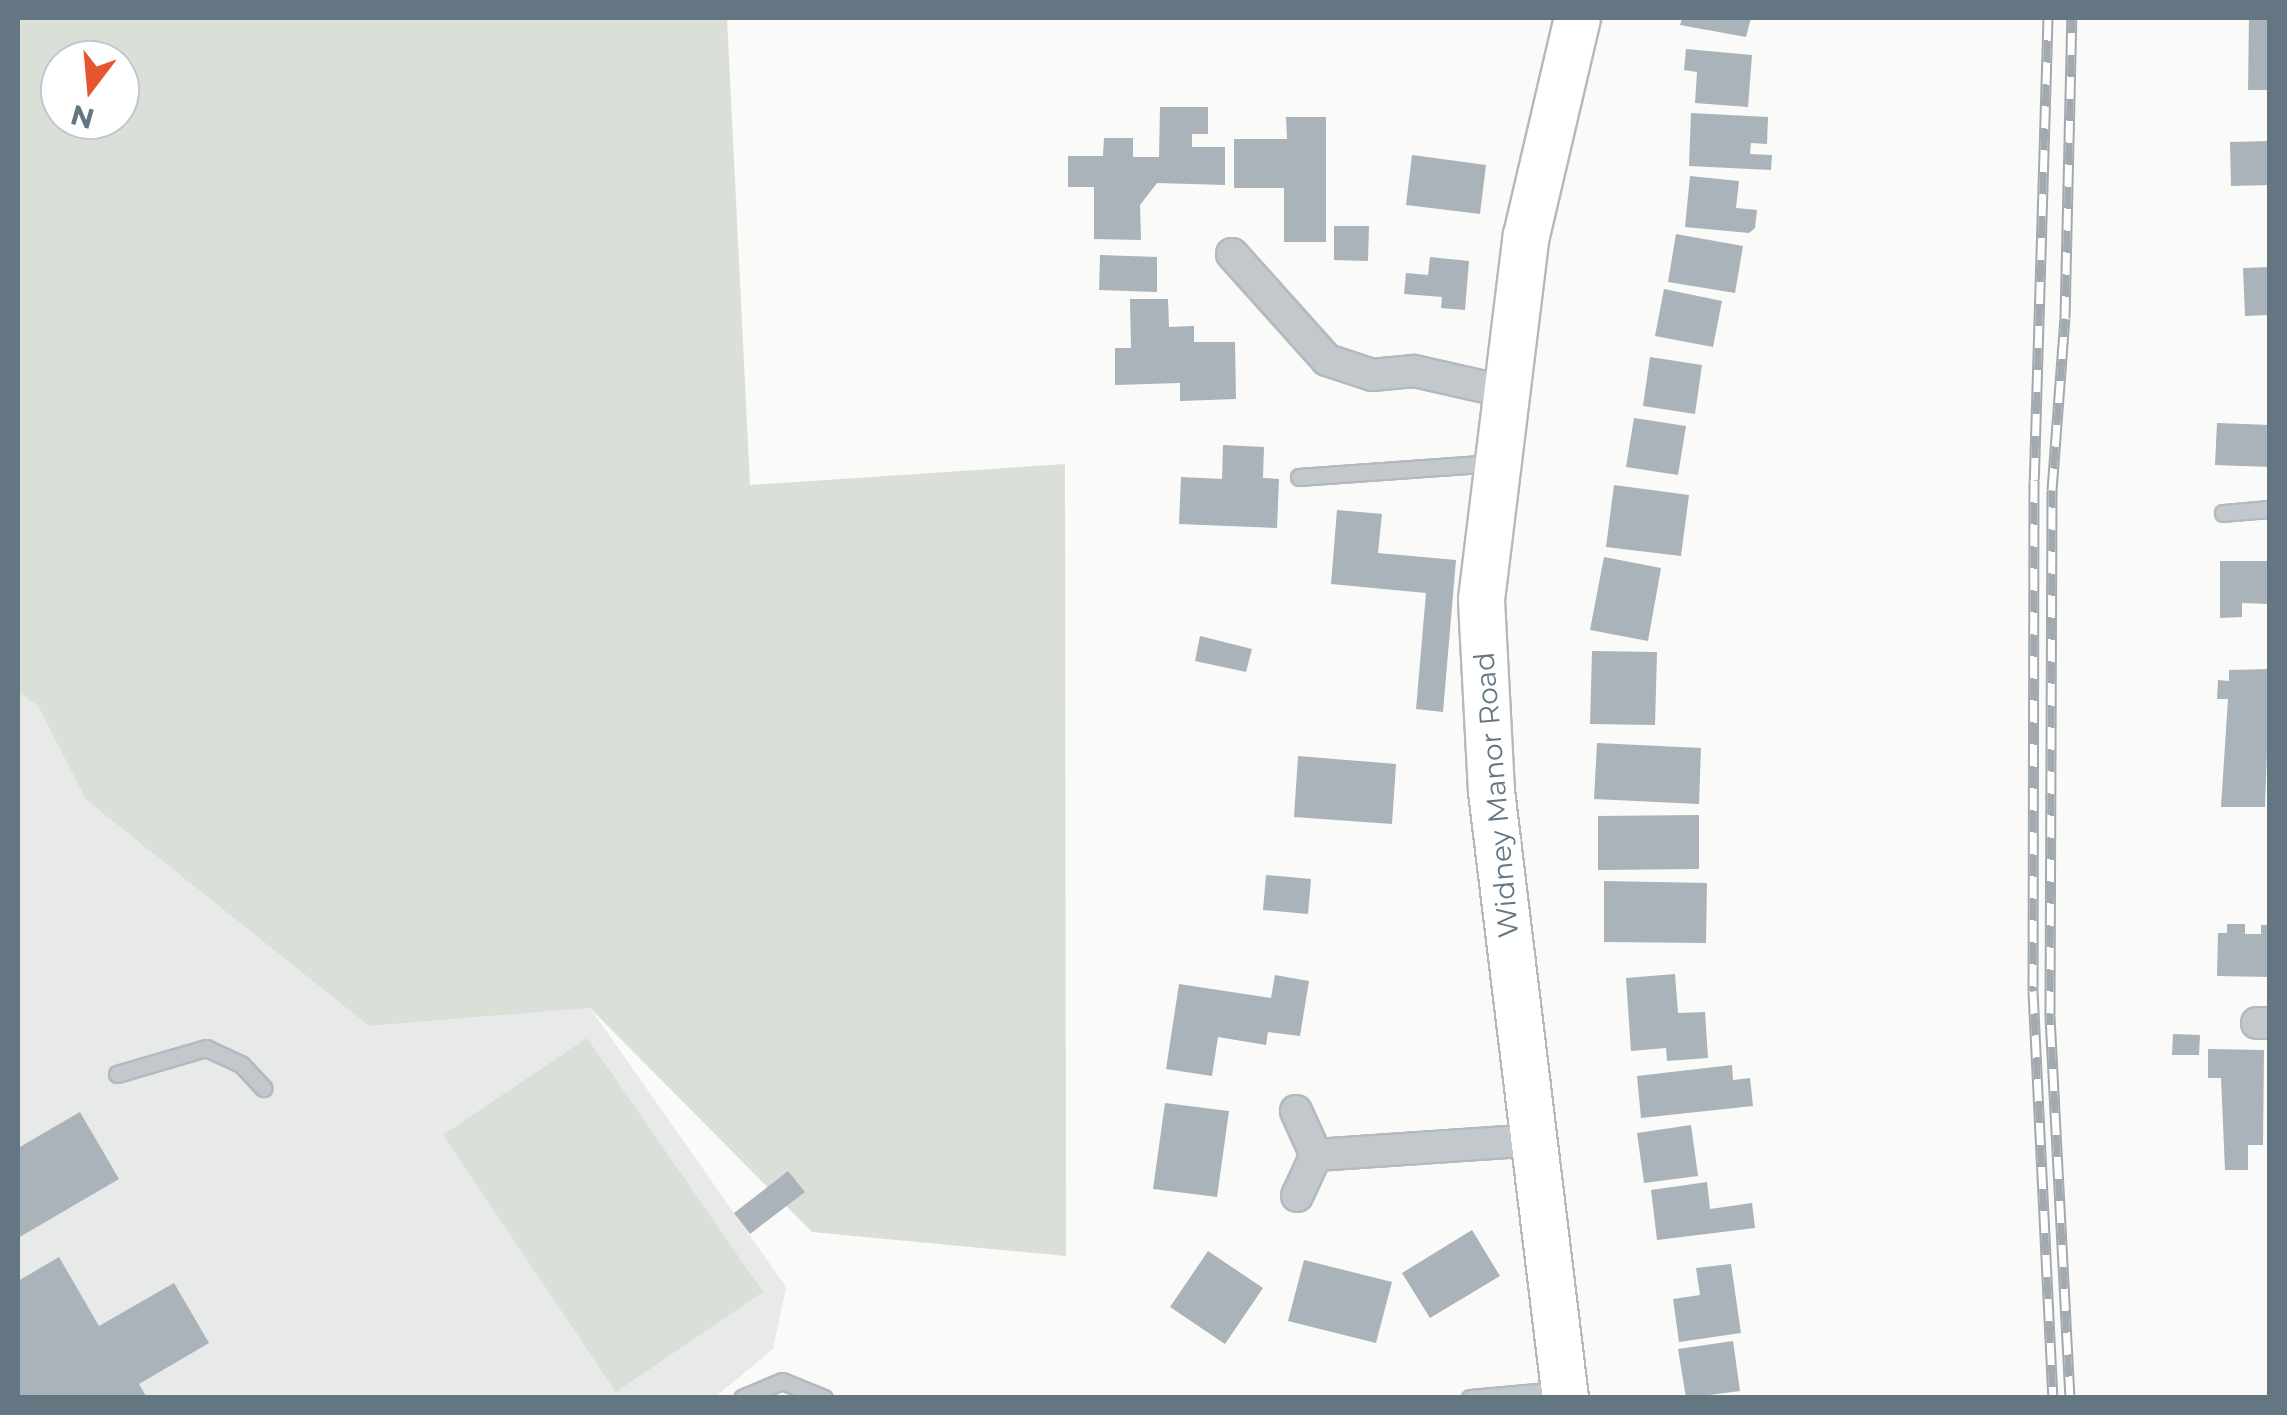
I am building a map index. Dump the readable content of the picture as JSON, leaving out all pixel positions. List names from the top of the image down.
{
  "streets": {
    "street": ["Widney Manor Road"]
  },
  "north": "bottom"
}
